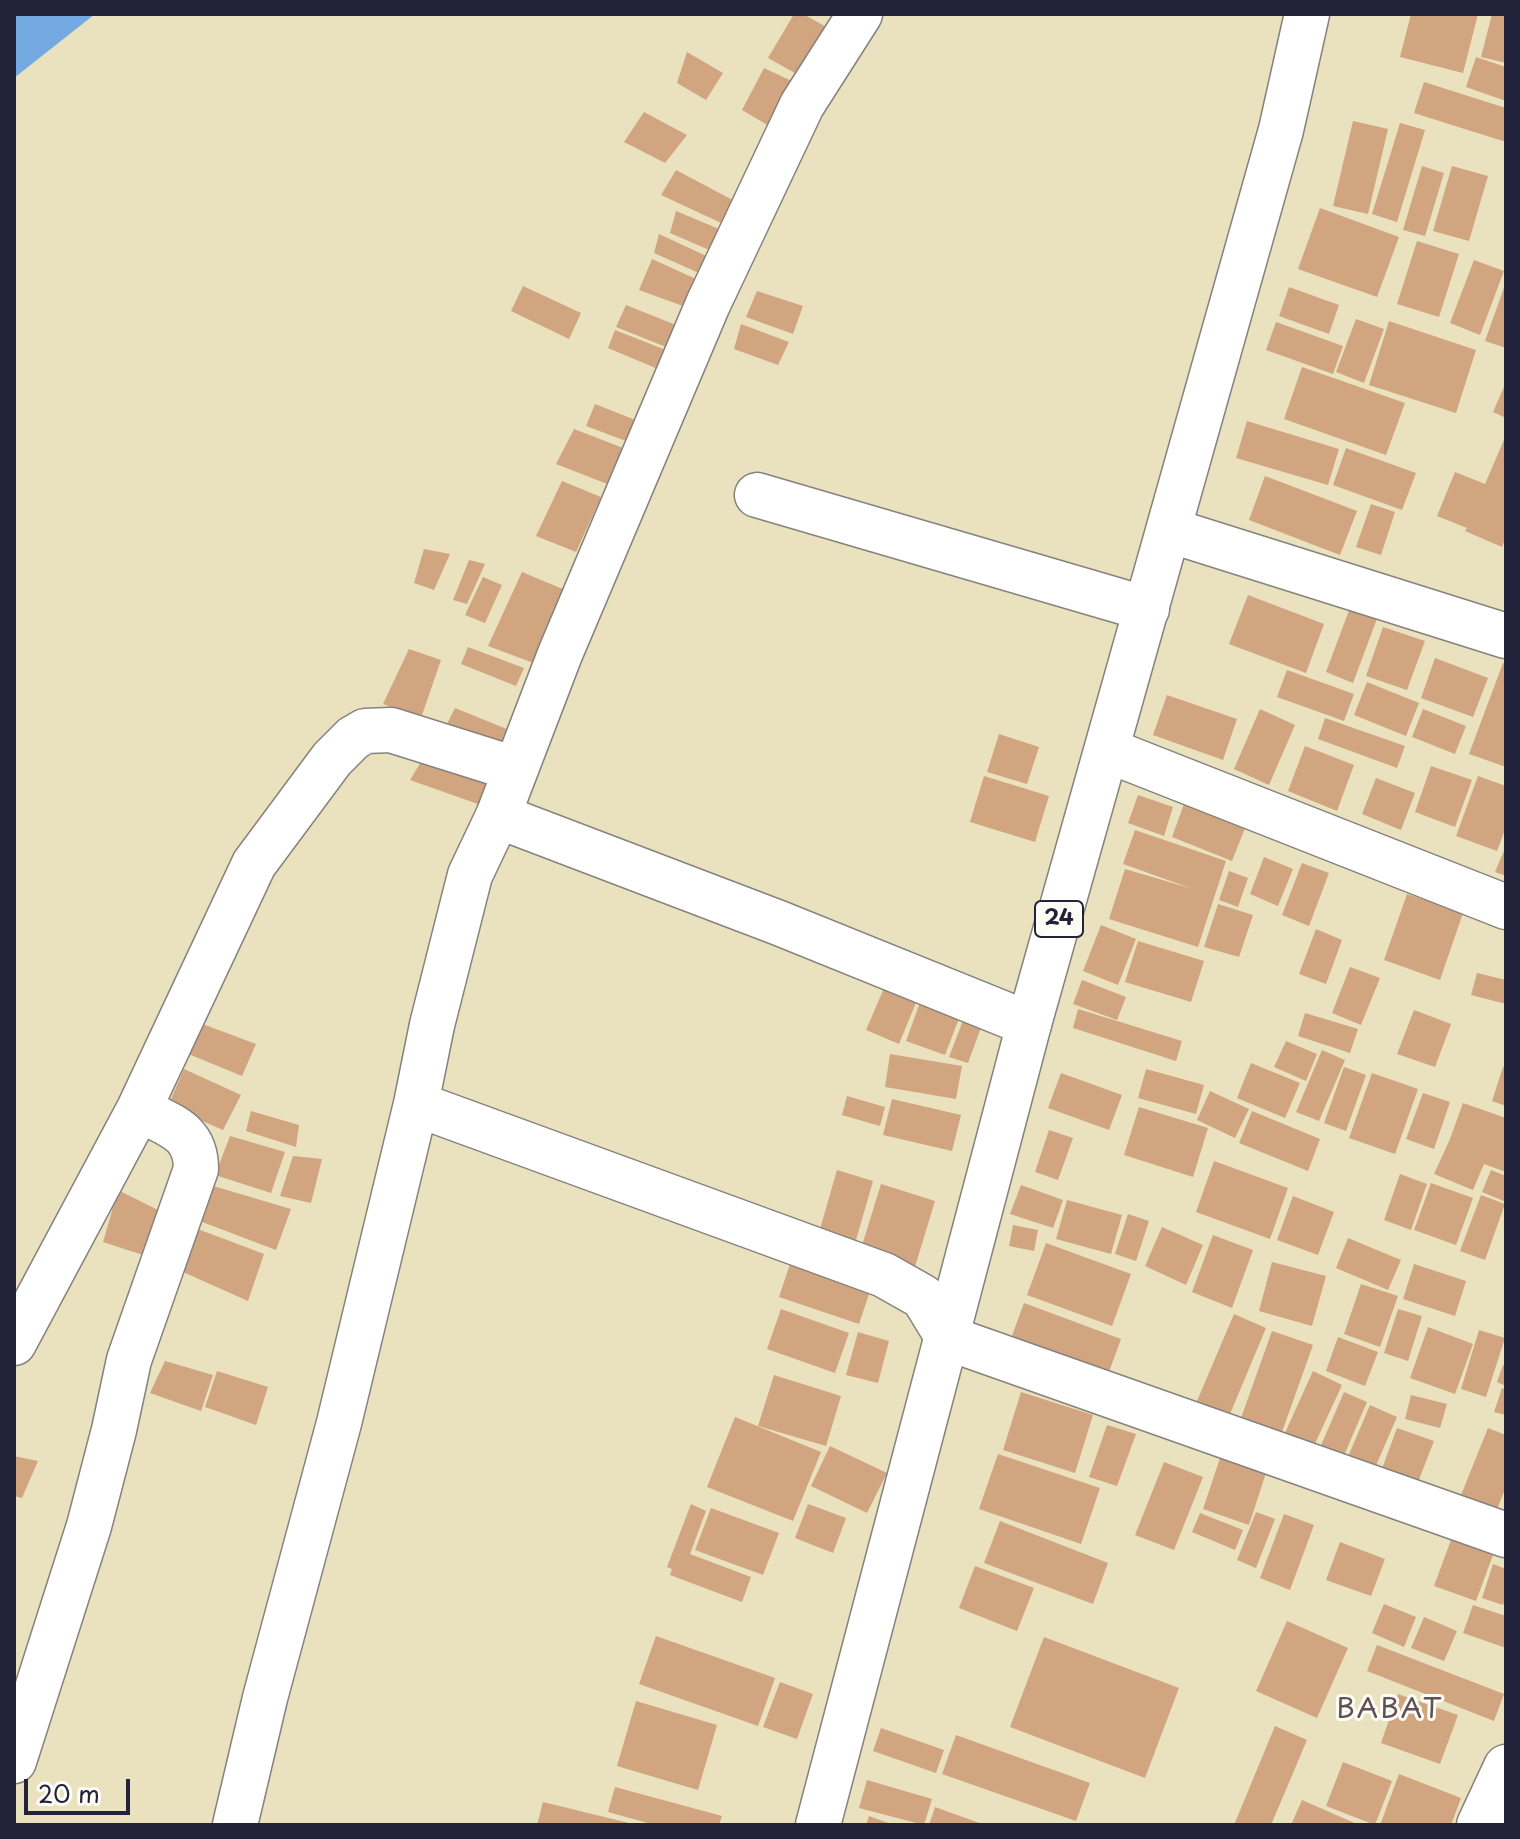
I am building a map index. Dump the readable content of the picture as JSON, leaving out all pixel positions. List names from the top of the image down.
{
  "streets": {
    "main road": ["24"]
  },
  "districts": ["BABAT"],
  "scale_bar": "20 m"
}
